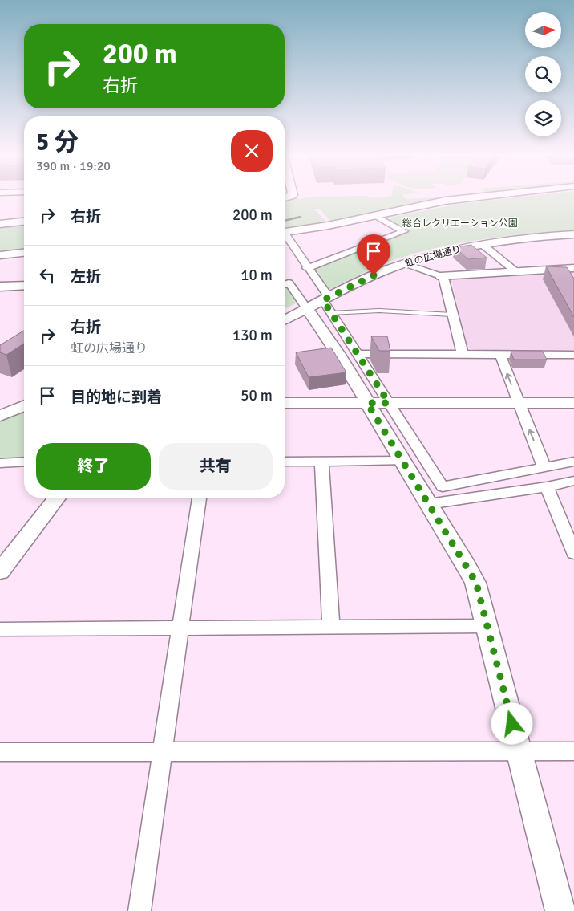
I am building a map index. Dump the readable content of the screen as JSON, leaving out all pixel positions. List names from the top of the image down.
{
  "streets": {
    "street": ["虹の広場通り"]
  },
  "parks": ["総合レクリエーション公園"],
  "north": "right",
  "page": {
    "turn": ["200 m", "右折"],
    "heading": ["5 分", "390 m · 19:20"],
    "list": [
      {
        "name": "右折",
        "value": "200 m"
      },
      {
        "name": "左折",
        "value": "10 m"
      },
      {
        "name": "右折",
        "note": "虹の広場通り",
        "value": "130 m"
      },
      {
        "name": "目的地に到着",
        "value": "50 m"
      }
    ],
    "buttons": ["終了", "共有"]
  }
}
